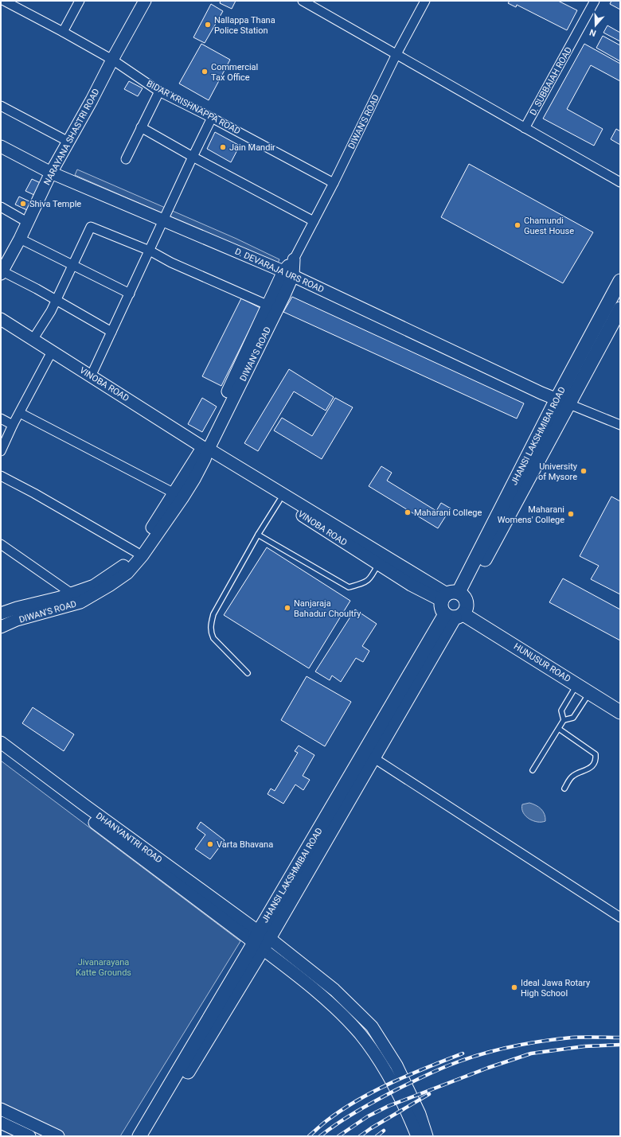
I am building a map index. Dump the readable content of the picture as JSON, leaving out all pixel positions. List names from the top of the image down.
{
  "streets": {
    "main road": ["JHANSI LAKSHMIBAI ROAD", "HUNUSUR ROAD"],
    "street": [
      "D. SUBBAIAH ROAD",
      "BIDAR KRISHNAPPA ROAD",
      "DIWAN'S ROAD",
      "NARAYANA SHASTRI ROAD",
      "D. DEVARAJA URS ROAD",
      "VINOBA ROAD",
      "DHANVANTRI ROAD"
    ]
  },
  "crossings": [
    ["BIDAR KRISHNAPPA ROAD", "DIWAN'S ROAD"],
    ["BIDAR KRISHNAPPA ROAD", "NARAYANA SHASTRI ROAD"],
    ["DIWAN'S ROAD", "D. DEVARAJA URS ROAD"],
    ["DIWAN'S ROAD", "VINOBA ROAD"],
    ["NARAYANA SHASTRI ROAD", "D. DEVARAJA URS ROAD"],
    ["D. DEVARAJA URS ROAD", "JHANSI LAKSHMIBAI ROAD"],
    ["VINOBA ROAD", "JHANSI LAKSHMIBAI ROAD"],
    ["VINOBA ROAD", "HUNUSUR ROAD"],
    ["JHANSI LAKSHMIBAI ROAD", "HUNUSUR ROAD"],
    ["JHANSI LAKSHMIBAI ROAD", "DHANVANTRI ROAD"]
  ],
  "parks": ["Jivanarayana Katte Grounds"],
  "places": [
    "Nallappa Thana Police Station",
    "Commercial Tax Office",
    "Jain Mandir",
    "Shiva Temple",
    "Chamundi Guest House",
    "University of Mysore",
    "Maharani College",
    "Maharani Womens' College",
    "Nanjaraja Bahadur Choultry",
    "Varta Bhavana",
    "Ideal Jawa Rotary High School"
  ],
  "north": "bottom"
}
